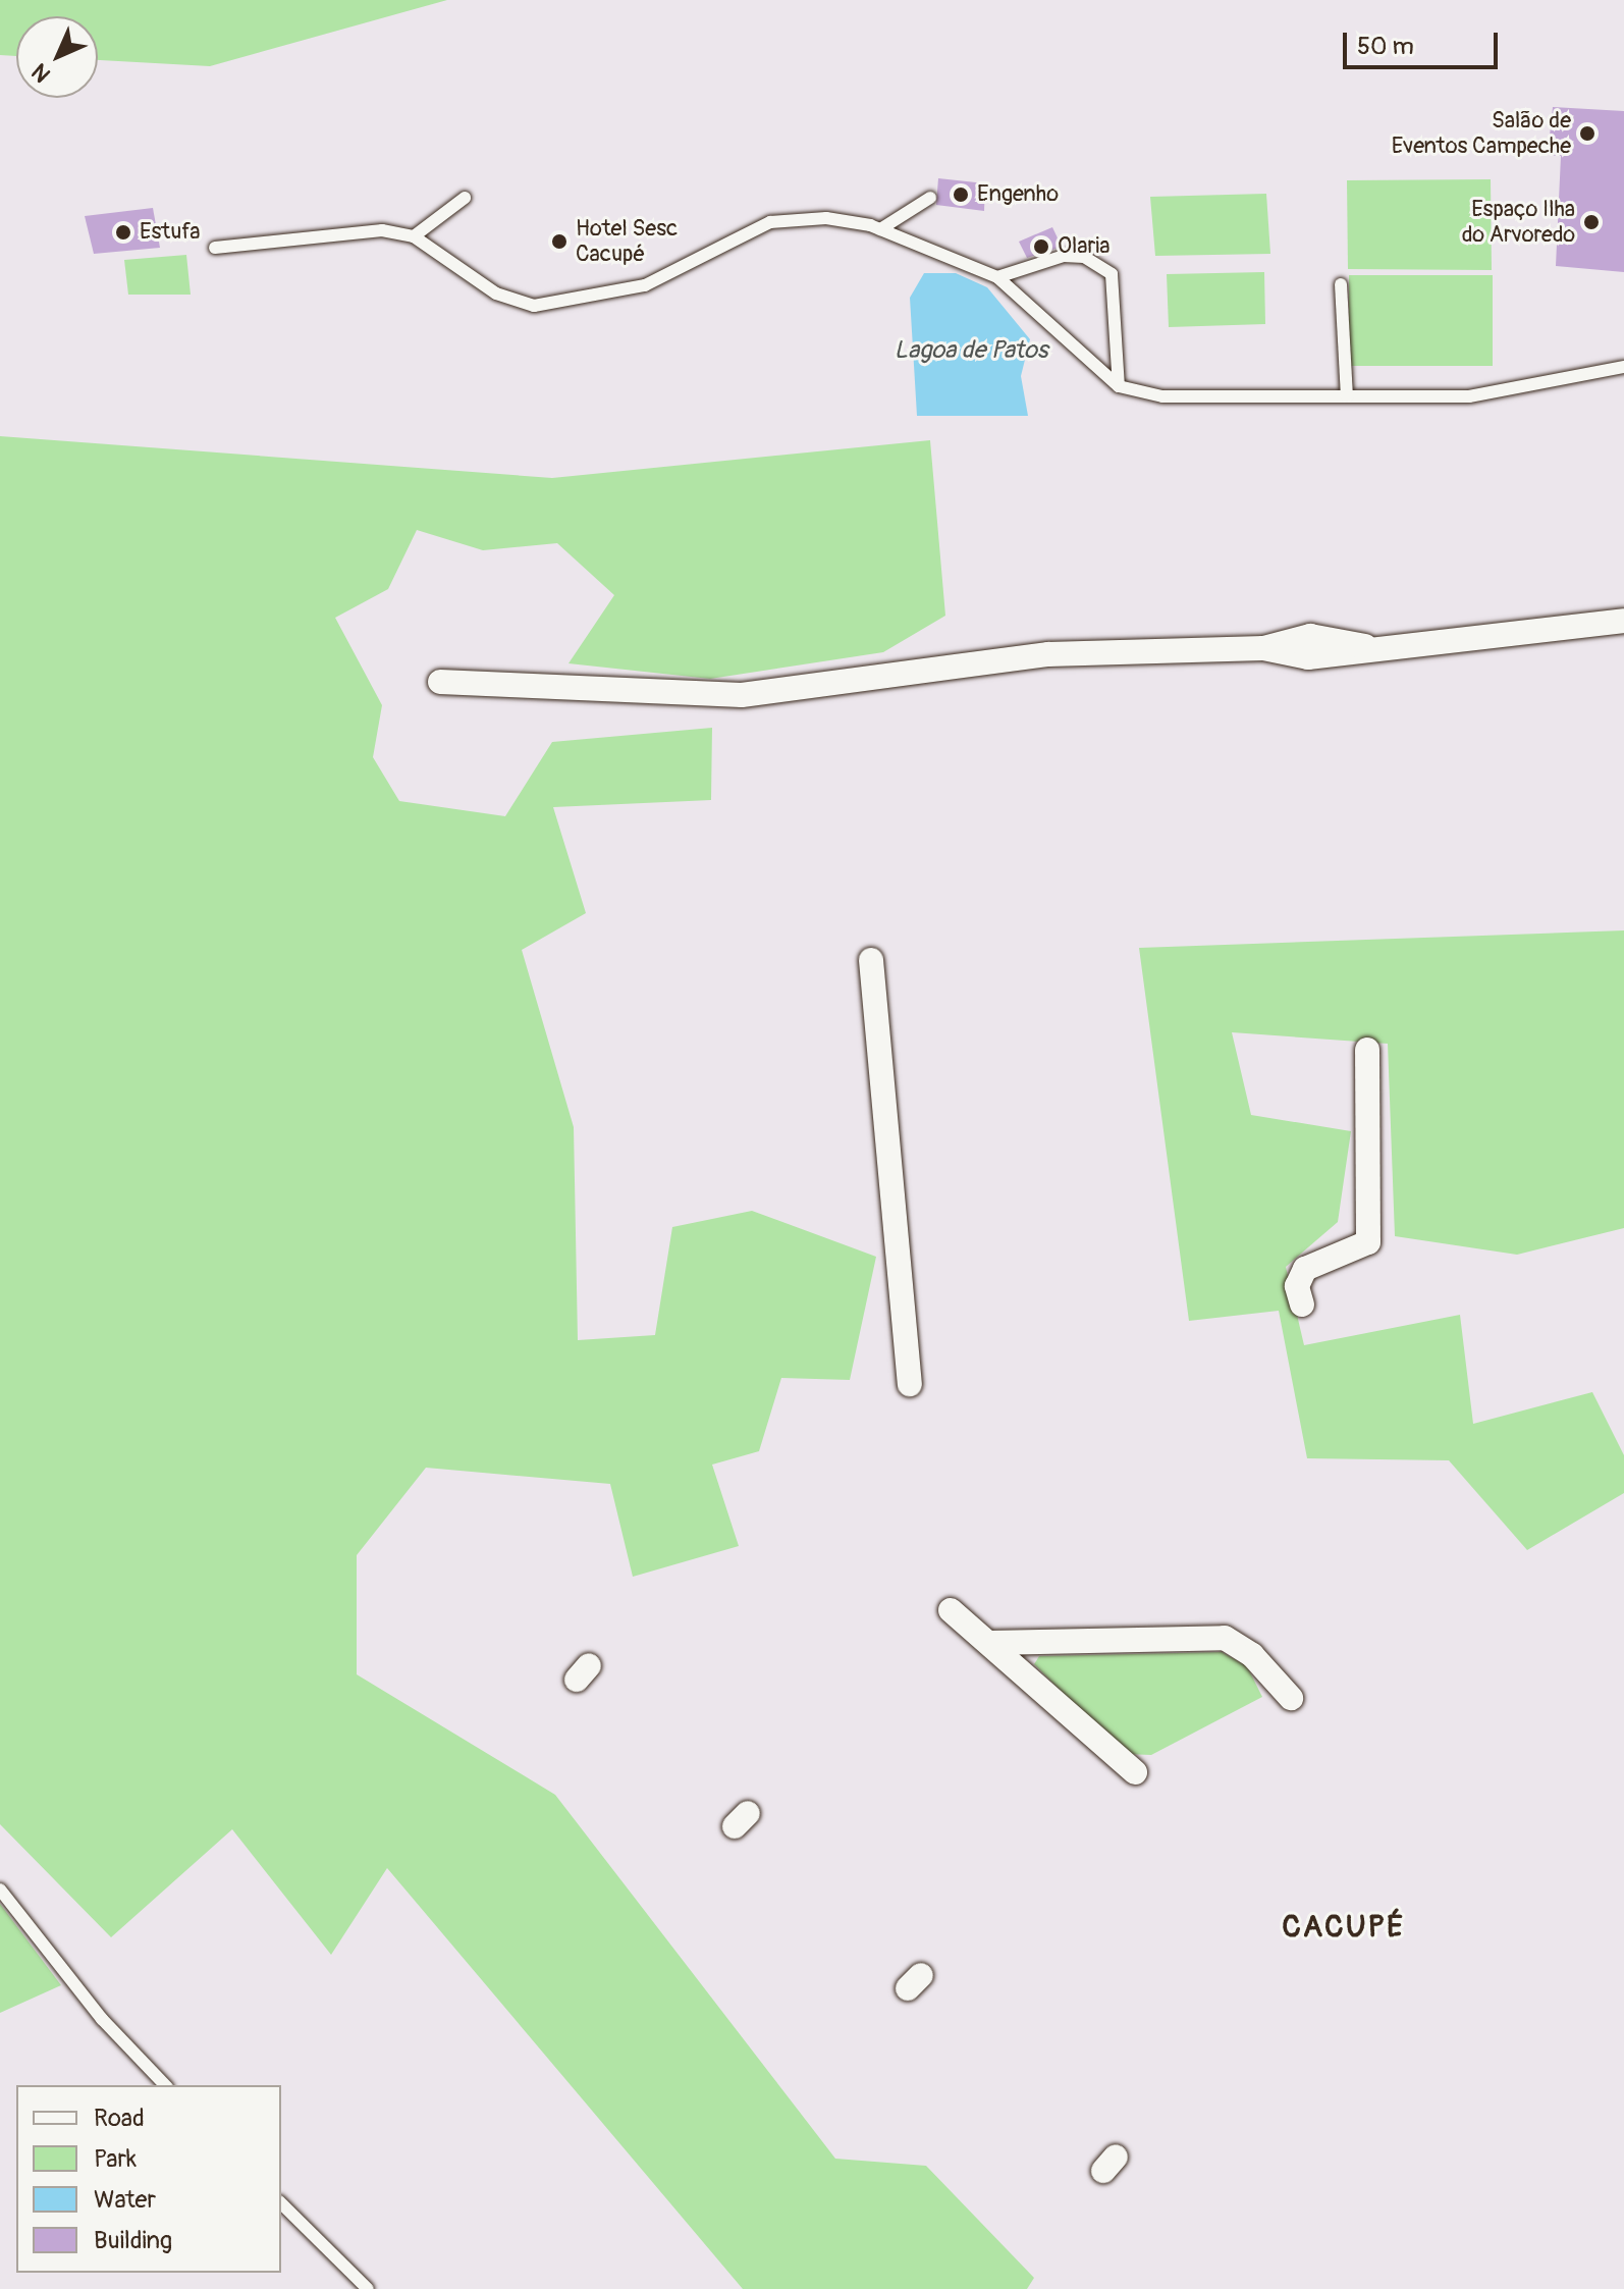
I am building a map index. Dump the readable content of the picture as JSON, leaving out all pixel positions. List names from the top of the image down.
{
  "districts": ["CACUPÉ"],
  "water": ["Lagoa de Patos"],
  "places": [
    "Salão de Eventos Campeche",
    "Engenho",
    "Espaço Ilha do Arvoredo",
    "Estufa",
    "Hotel Sesc Cacupé",
    "Olaria"
  ],
  "legend": [
    "Road",
    "Park",
    "Water",
    "Building"
  ],
  "scale_bar": "50 m",
  "north": "bottom left"
}
